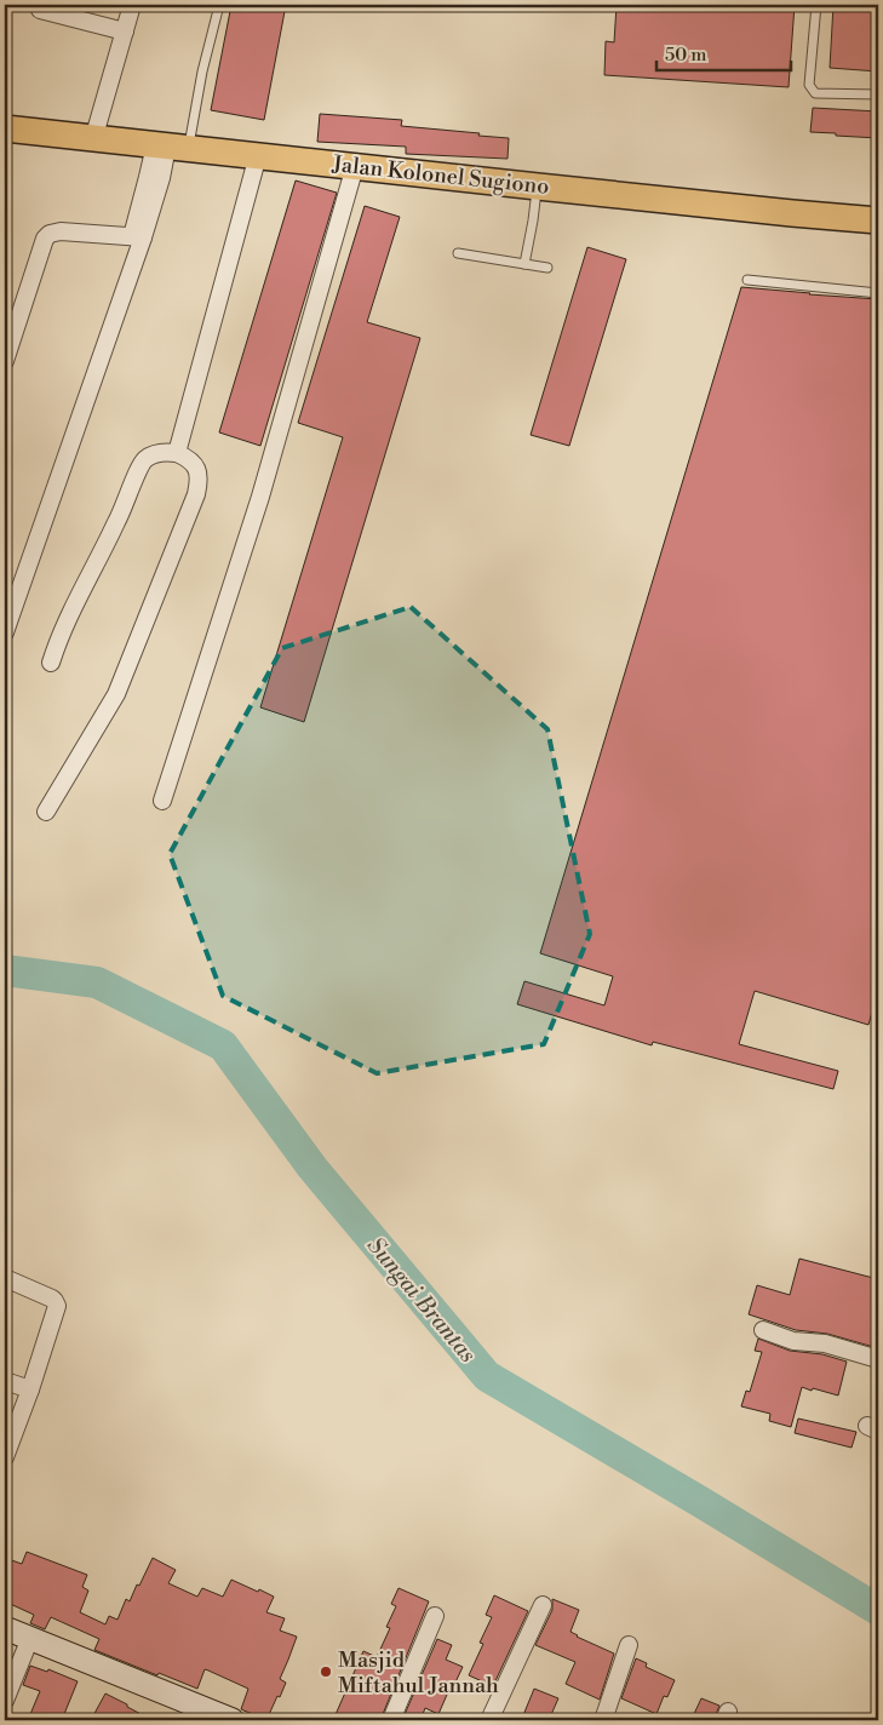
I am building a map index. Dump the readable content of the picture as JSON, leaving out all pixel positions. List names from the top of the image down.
{
  "streets": {
    "main road": ["Jalan Kolonel Sugiono"]
  },
  "water": ["Sungai Brantas"],
  "places": ["Masjid Miftahul Jannah"],
  "scale_bar": "50 m"
}
